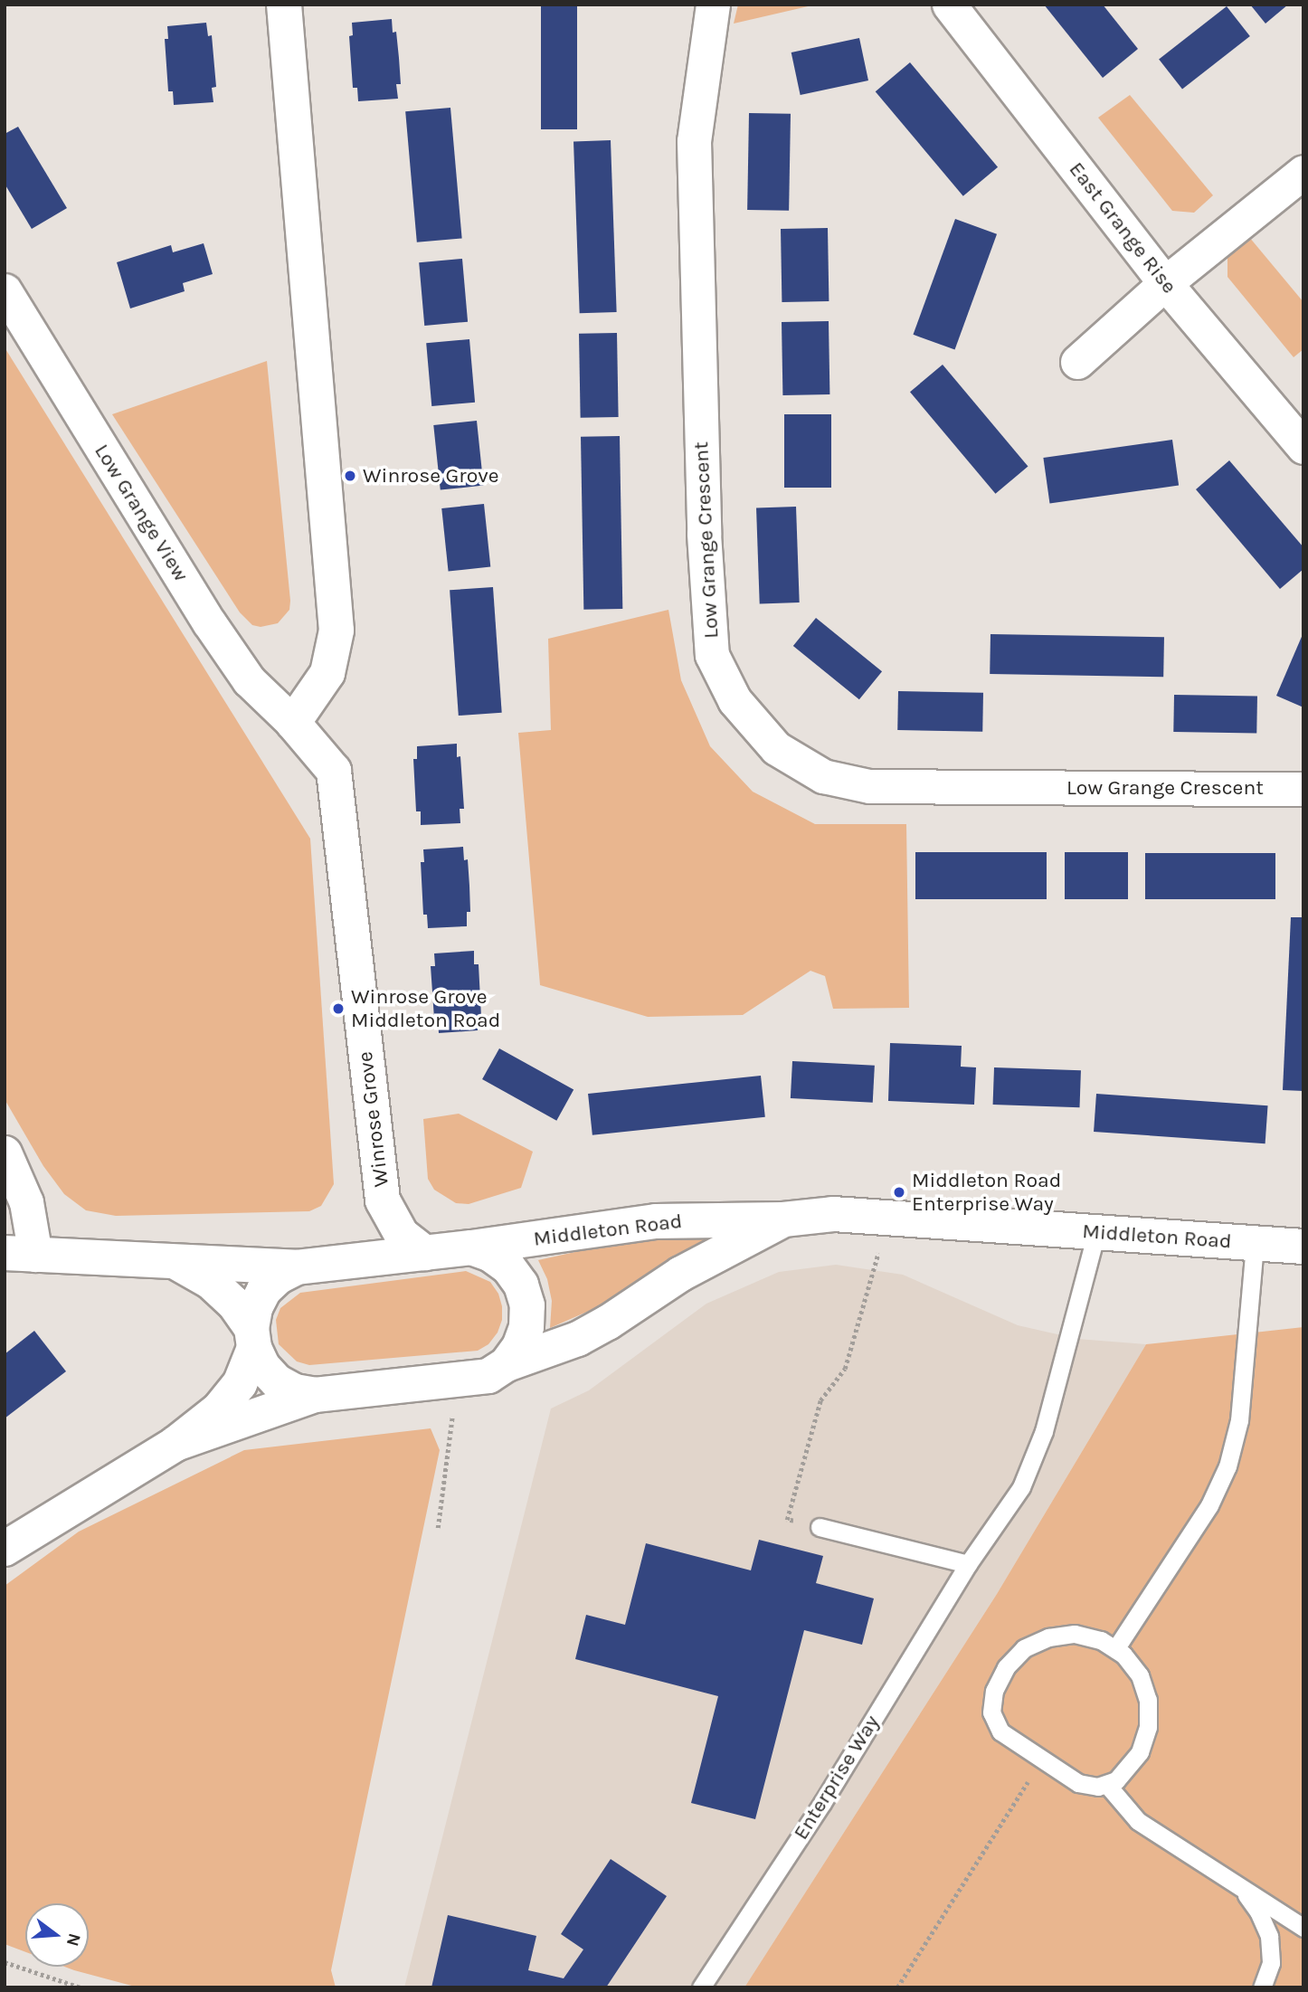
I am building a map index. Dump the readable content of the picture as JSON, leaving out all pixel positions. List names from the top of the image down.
{
  "streets": {
    "street": [
      "East Grange Rise",
      "Low Grange View",
      "Low Grange Crescent",
      "Winrose Grove",
      "Middleton Road"
    ],
    "lane": ["Enterprise Way"]
  },
  "crossings": [
    ["Low Grange View", "Winrose Grove"],
    ["Winrose Grove", "Middleton Road"],
    ["Middleton Road", "Enterprise Way"]
  ],
  "places": ["Winrose Grove", "Winrose Grove Middleton Road", "Middleton Road Enterprise Way"],
  "north": "right"
}
